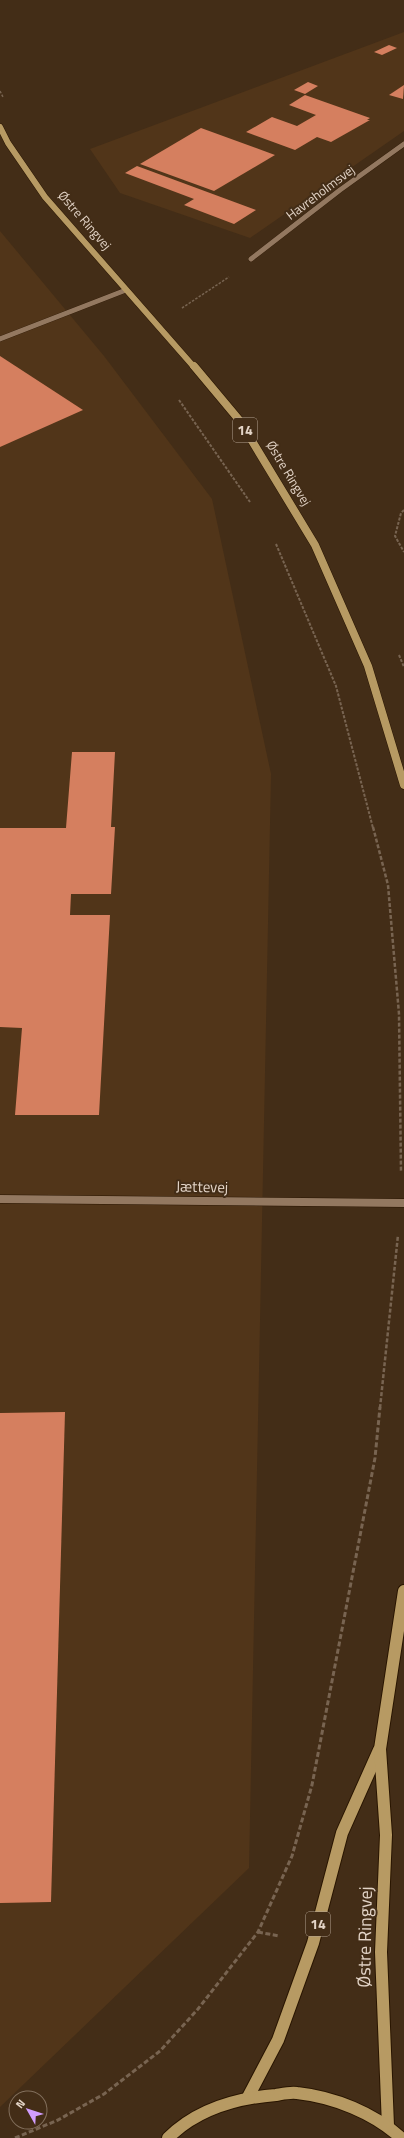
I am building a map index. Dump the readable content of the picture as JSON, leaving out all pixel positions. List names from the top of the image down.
{
  "streets": {
    "main road": ["Østre Ringvej", "14"],
    "street": ["Havreholmsvej", "Jættevej"]
  },
  "north": "top left"
}
